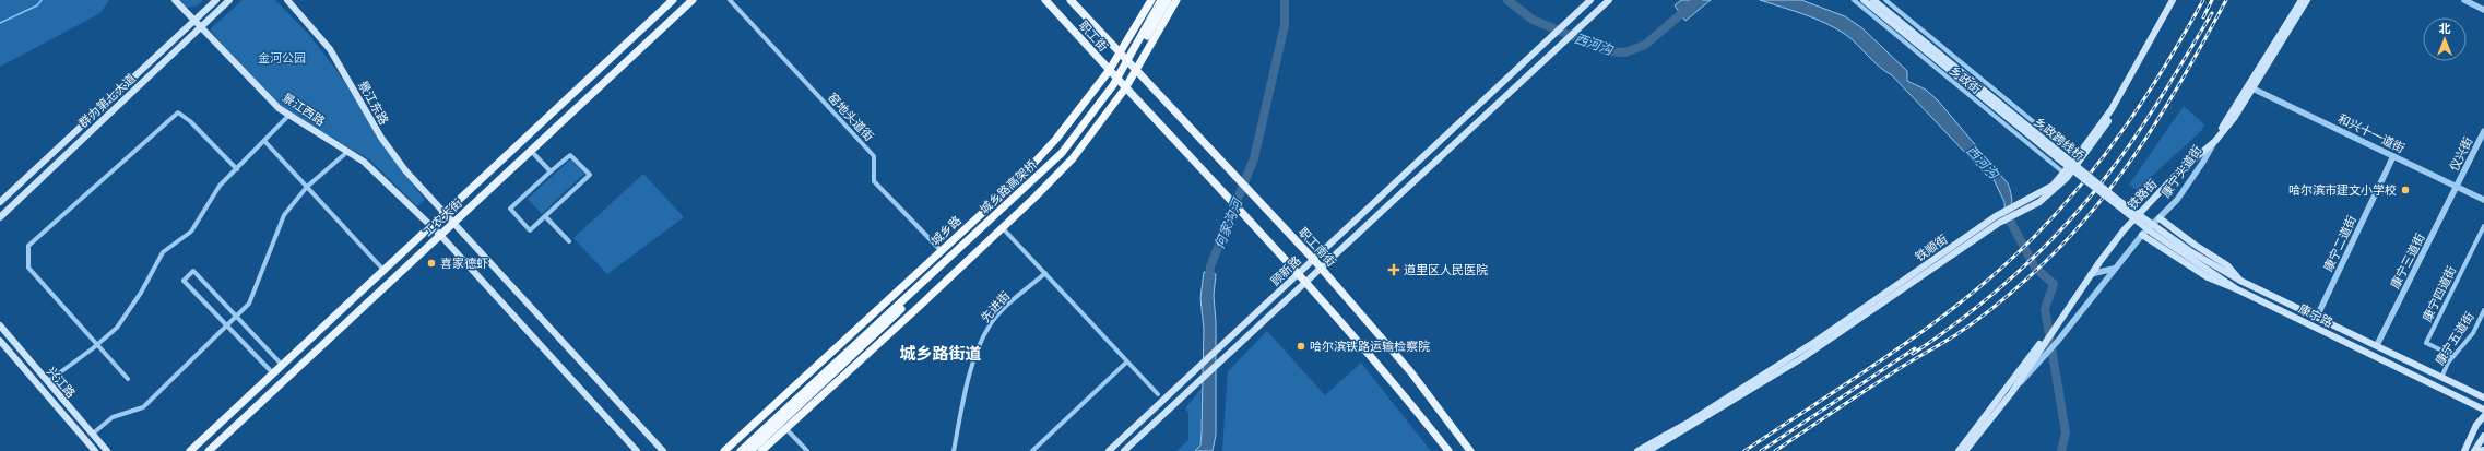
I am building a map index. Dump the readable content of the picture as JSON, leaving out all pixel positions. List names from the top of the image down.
{
  "streets": {
    "highway": ["城乡路高架桥", "城乡路"],
    "main road": [
      "职工街",
      "群力第七大道",
      "景江东路",
      "景江西路",
      "乡政跨线桥",
      "铁路街",
      "工农大街",
      "职工南街",
      "铁顺街",
      "顾新路",
      "康宁路",
      "兴江路"
    ],
    "street": [
      "乡政街",
      "窑地头道街",
      "和兴十一道街",
      "仪兴街",
      "康宁头道街",
      "康宁二道街",
      "康宁三道街",
      "康宁四道街",
      "先进街",
      "康宁五道街"
    ]
  },
  "crossings": [
    ["职工街", "城乡路"],
    ["职工街", "职工南街"],
    ["乡政街", "铁顺街"],
    ["群力第七大道", "景江西路"],
    ["景江东路", "工农大街"],
    ["景江西路", "工农大街"],
    ["窑地头道街", "城乡路"],
    ["和兴十一道街", "仪兴街"],
    ["和兴十一道街", "铁路街"],
    ["和兴十一道街", "康宁二道街"],
    ["和兴十一道街", "康宁三道街"],
    ["乡政跨线桥", "康宁路"],
    ["仪兴街", "康宁三道街"],
    ["康宁头道街", "铁路街"],
    ["康宁头道街", "康宁路"],
    ["康宁二道街", "康宁路"],
    ["职工南街", "顾新路"],
    ["康宁三道街", "康宁路"],
    ["康宁四道街", "康宁五道街"],
    ["康宁路", "康宁五道街"]
  ],
  "districts": ["城乡路街道"],
  "water": ["西河沟", "何家沟河"],
  "parks": ["金河公园"],
  "places": {
    "other": ["哈尔滨市建文小学校", "喜家德虾", "哈尔滨铁路运输检察院"],
    "health": ["道里区人民医院"]
  },
  "north": "top"
}
